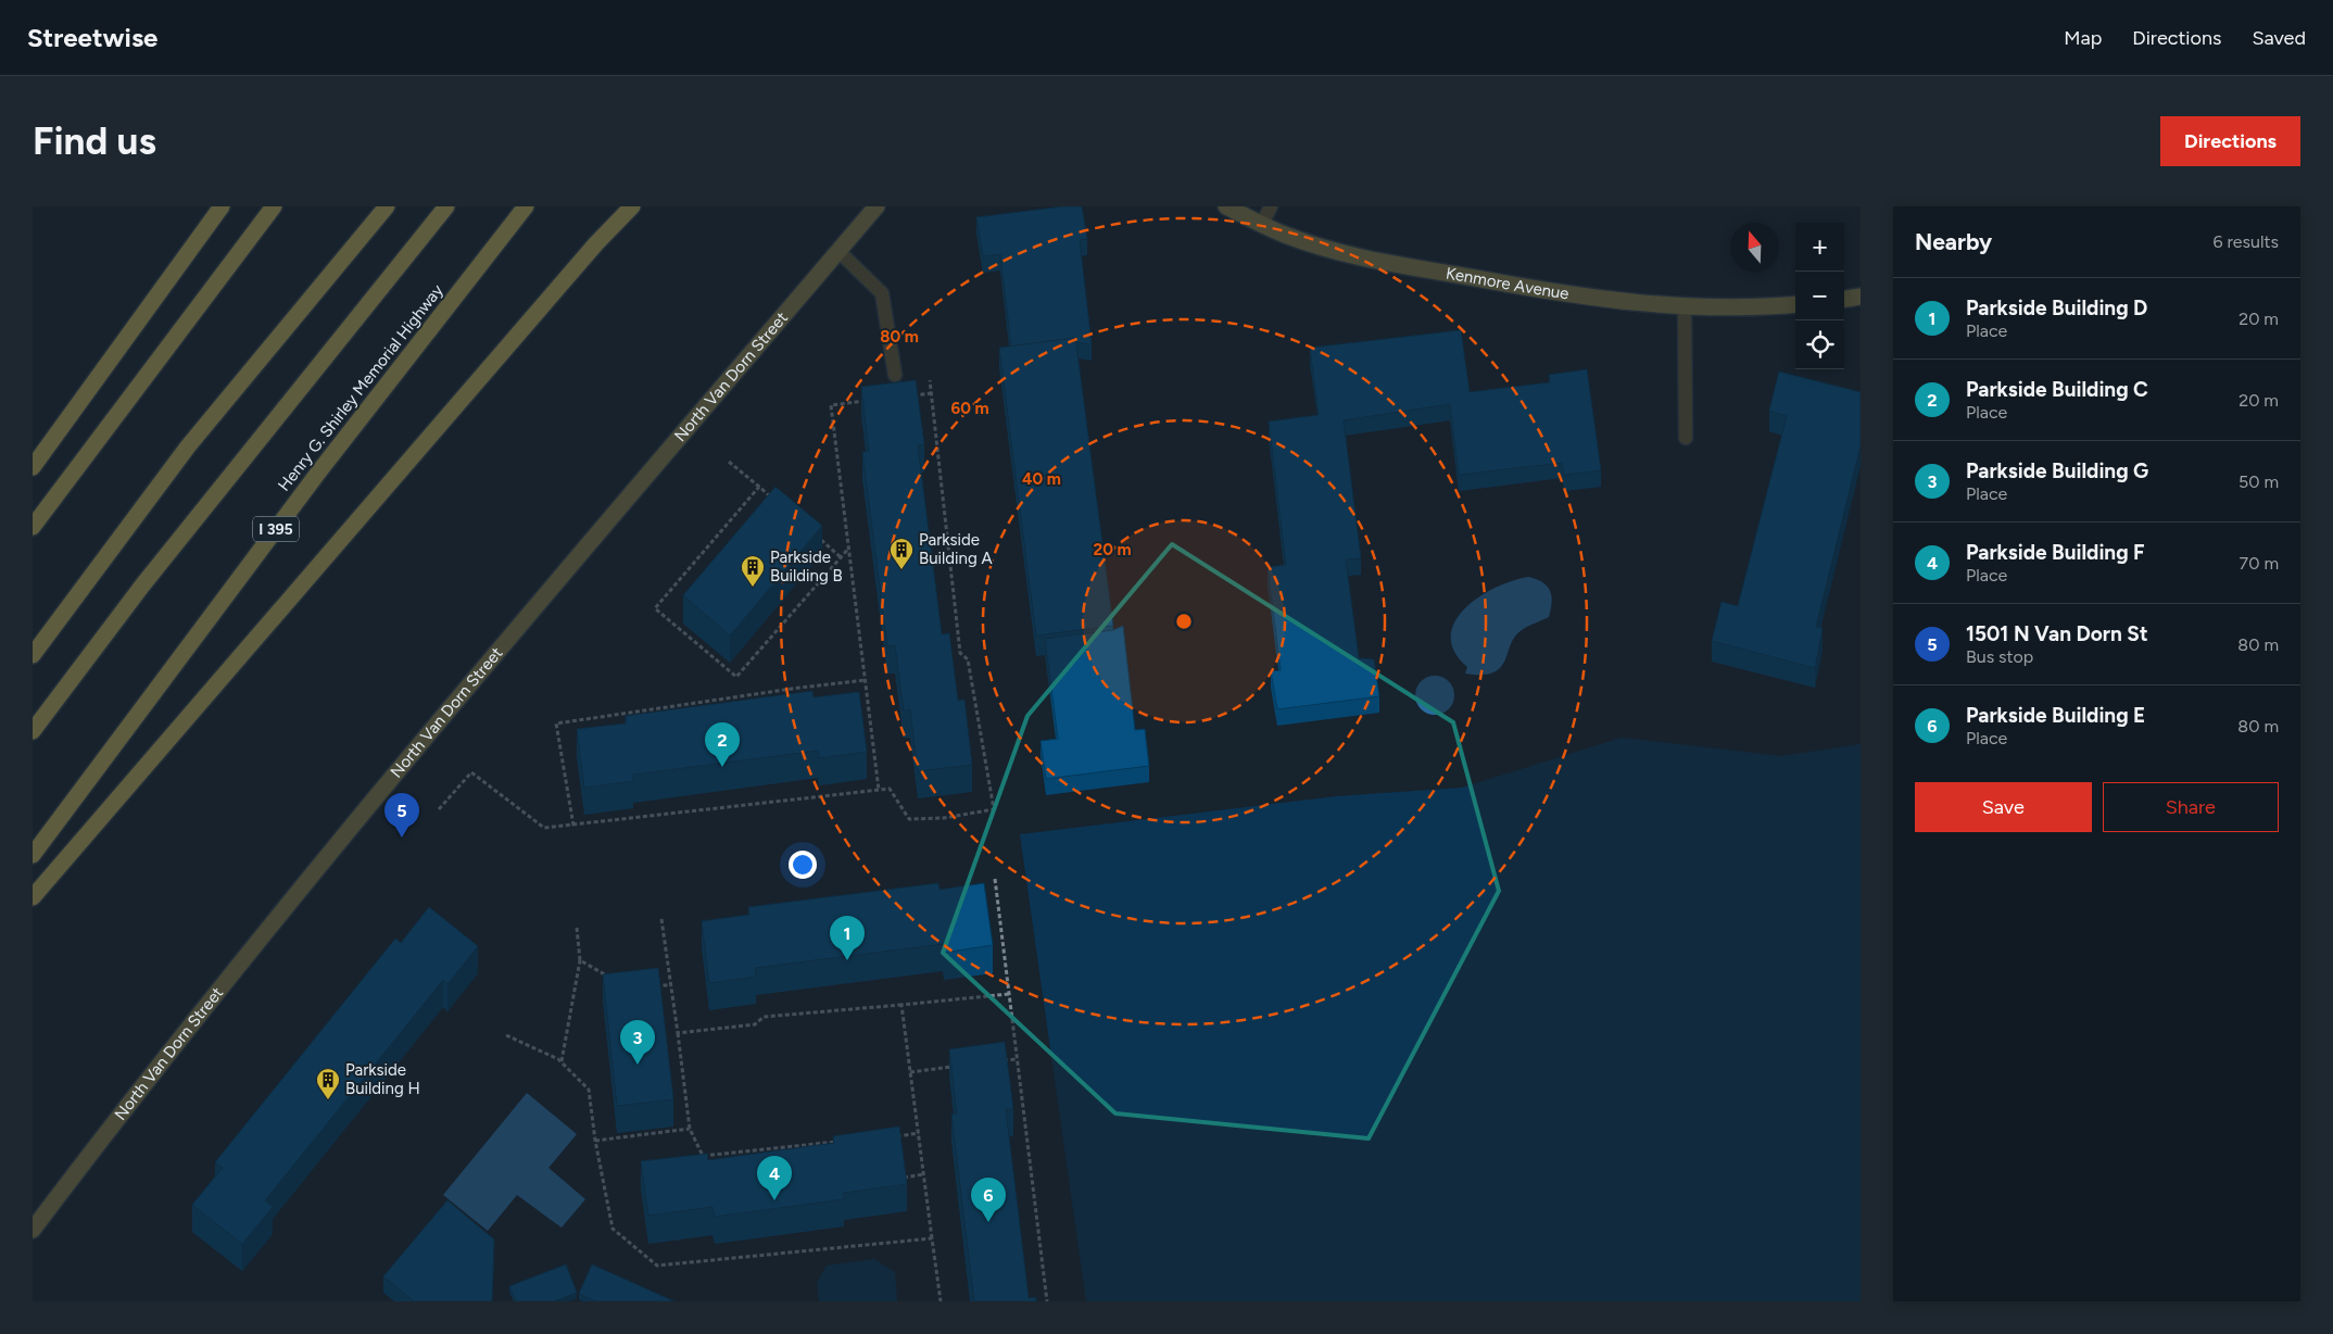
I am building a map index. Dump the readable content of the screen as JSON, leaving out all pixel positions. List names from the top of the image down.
{
  "streets": {
    "highway": ["Henry G. Shirley Memorial Highway", "I 395"],
    "main road": ["Kenmore Avenue", "North Van Dorn Street"]
  },
  "places": {
    "building": ["Parkside Building A", "Parkside Building B", "Parkside Building H"]
  },
  "north": "top",
  "page": {
    "header": "Streetwise",
    "nav": ["Map", "Directions", "Saved"],
    "buttons": [
      "Directions",
      ["Save", "Share"]
    ],
    "title": "Find us",
    "heading": ["Nearby", "6 results"],
    "map_buttons": ["+", "−"],
    "list": [
      {
        "mark": "1",
        "name": "Parkside Building D",
        "note": "Place",
        "value": "20 m"
      },
      {
        "mark": "2",
        "name": "Parkside Building C",
        "note": "Place",
        "value": "20 m"
      },
      {
        "mark": "3",
        "name": "Parkside Building G",
        "note": "Place",
        "value": "50 m"
      },
      {
        "mark": "4",
        "name": "Parkside Building F",
        "note": "Place",
        "value": "70 m"
      },
      {
        "mark": "5",
        "name": "1501 N Van Dorn St",
        "note": "Bus stop",
        "value": "80 m"
      },
      {
        "mark": "6",
        "name": "Parkside Building E",
        "note": "Place",
        "value": "80 m"
      }
    ],
    "pins": [
      "2",
      "5",
      "1",
      "3",
      "4",
      "6"
    ]
  },
  "rings": [
    "80 m",
    "60 m",
    "40 m",
    "20 m"
  ]
}
